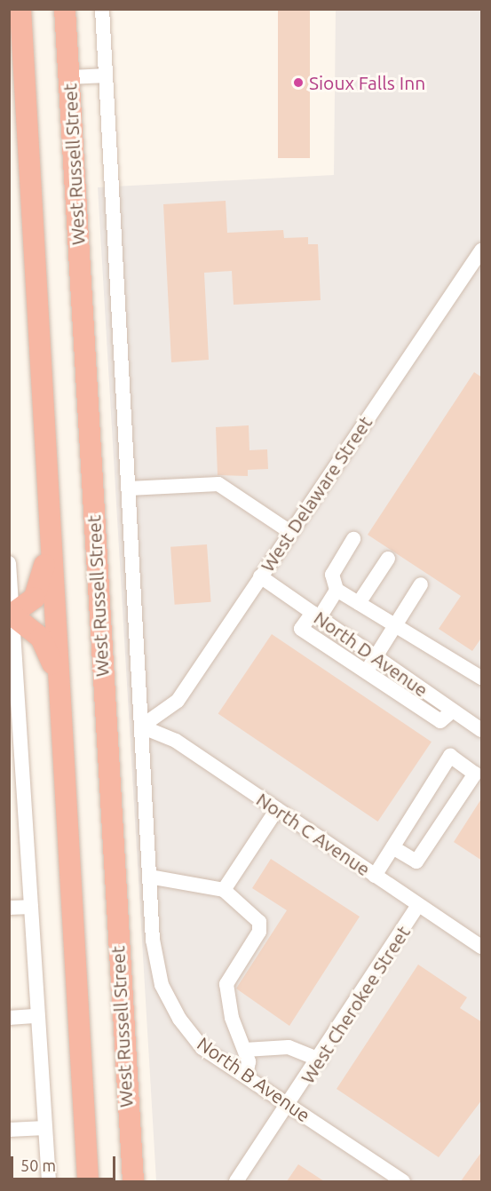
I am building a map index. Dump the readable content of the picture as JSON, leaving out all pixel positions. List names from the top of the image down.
{
  "streets": {
    "highway": ["West Russell Street"],
    "street": [
      "West Delaware Street",
      "North D Avenue",
      "North C Avenue",
      "West Cherokee Street",
      "North B Avenue"
    ]
  },
  "crossings": [
    ["West Russell Street", "West Delaware Street"],
    ["West Russell Street", "North C Avenue"],
    ["West Russell Street", "North B Avenue"],
    ["West Delaware Street", "North D Avenue"],
    ["West Delaware Street", "North C Avenue"],
    ["North C Avenue", "West Cherokee Street"],
    ["West Cherokee Street", "North B Avenue"]
  ],
  "places": ["Sioux Falls Inn"],
  "scale_bar": "50 m"
}
